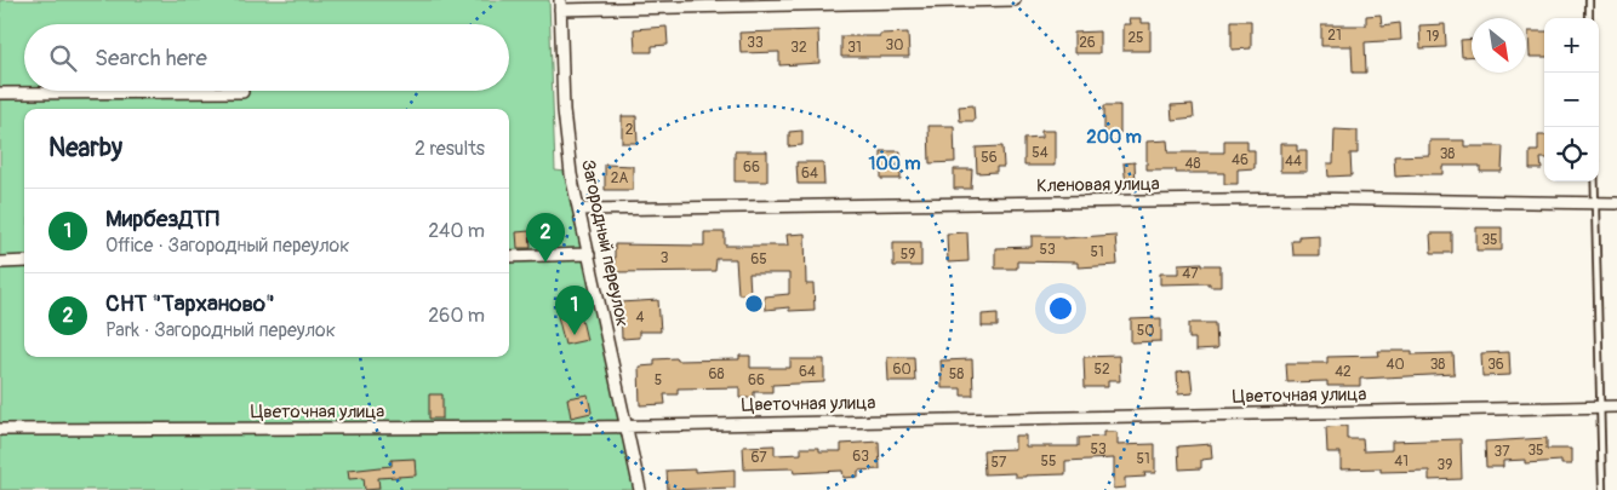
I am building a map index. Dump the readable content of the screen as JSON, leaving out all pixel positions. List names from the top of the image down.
{
  "streets": {
    "street": ["Кленовая улица", "Загородный переулок", "Цветочная улица"]
  },
  "crossings": [
    ["Кленовая улица", "Загородный переулок"],
    ["Загородный переулок", "Цветочная улица"]
  ],
  "house_numbers": [
    "21",
    "19",
    "25",
    "33",
    "26",
    "30",
    "32",
    "31",
    "2",
    "54",
    "38",
    "56",
    "46",
    "44",
    "48",
    "66",
    "64",
    "2А",
    "35",
    "53",
    "51",
    "59",
    "3",
    "65",
    "47",
    "4",
    "50",
    "40",
    "38",
    "36",
    "60",
    "52",
    "64",
    "42",
    "68",
    "58",
    "5",
    "66",
    "53",
    "35",
    "37",
    "63",
    "67",
    "51",
    "55",
    "41",
    "57",
    "39"
  ],
  "north": "bottom right",
  "page": {
    "map_buttons": ["+", "−"],
    "search": "Search here",
    "heading": ["Nearby", "2 results"],
    "list": [
      {
        "mark": "1",
        "name": "МирбезДТП",
        "note": "Office · Загородный переулок",
        "value": "240 m"
      },
      {
        "mark": "2",
        "name": "СНТ \"Тарханово\"",
        "note": "Park · Загородный переулок",
        "value": "260 m"
      }
    ],
    "pins": ["2", "1"]
  },
  "rings": ["200 m", "100 m"]
}
